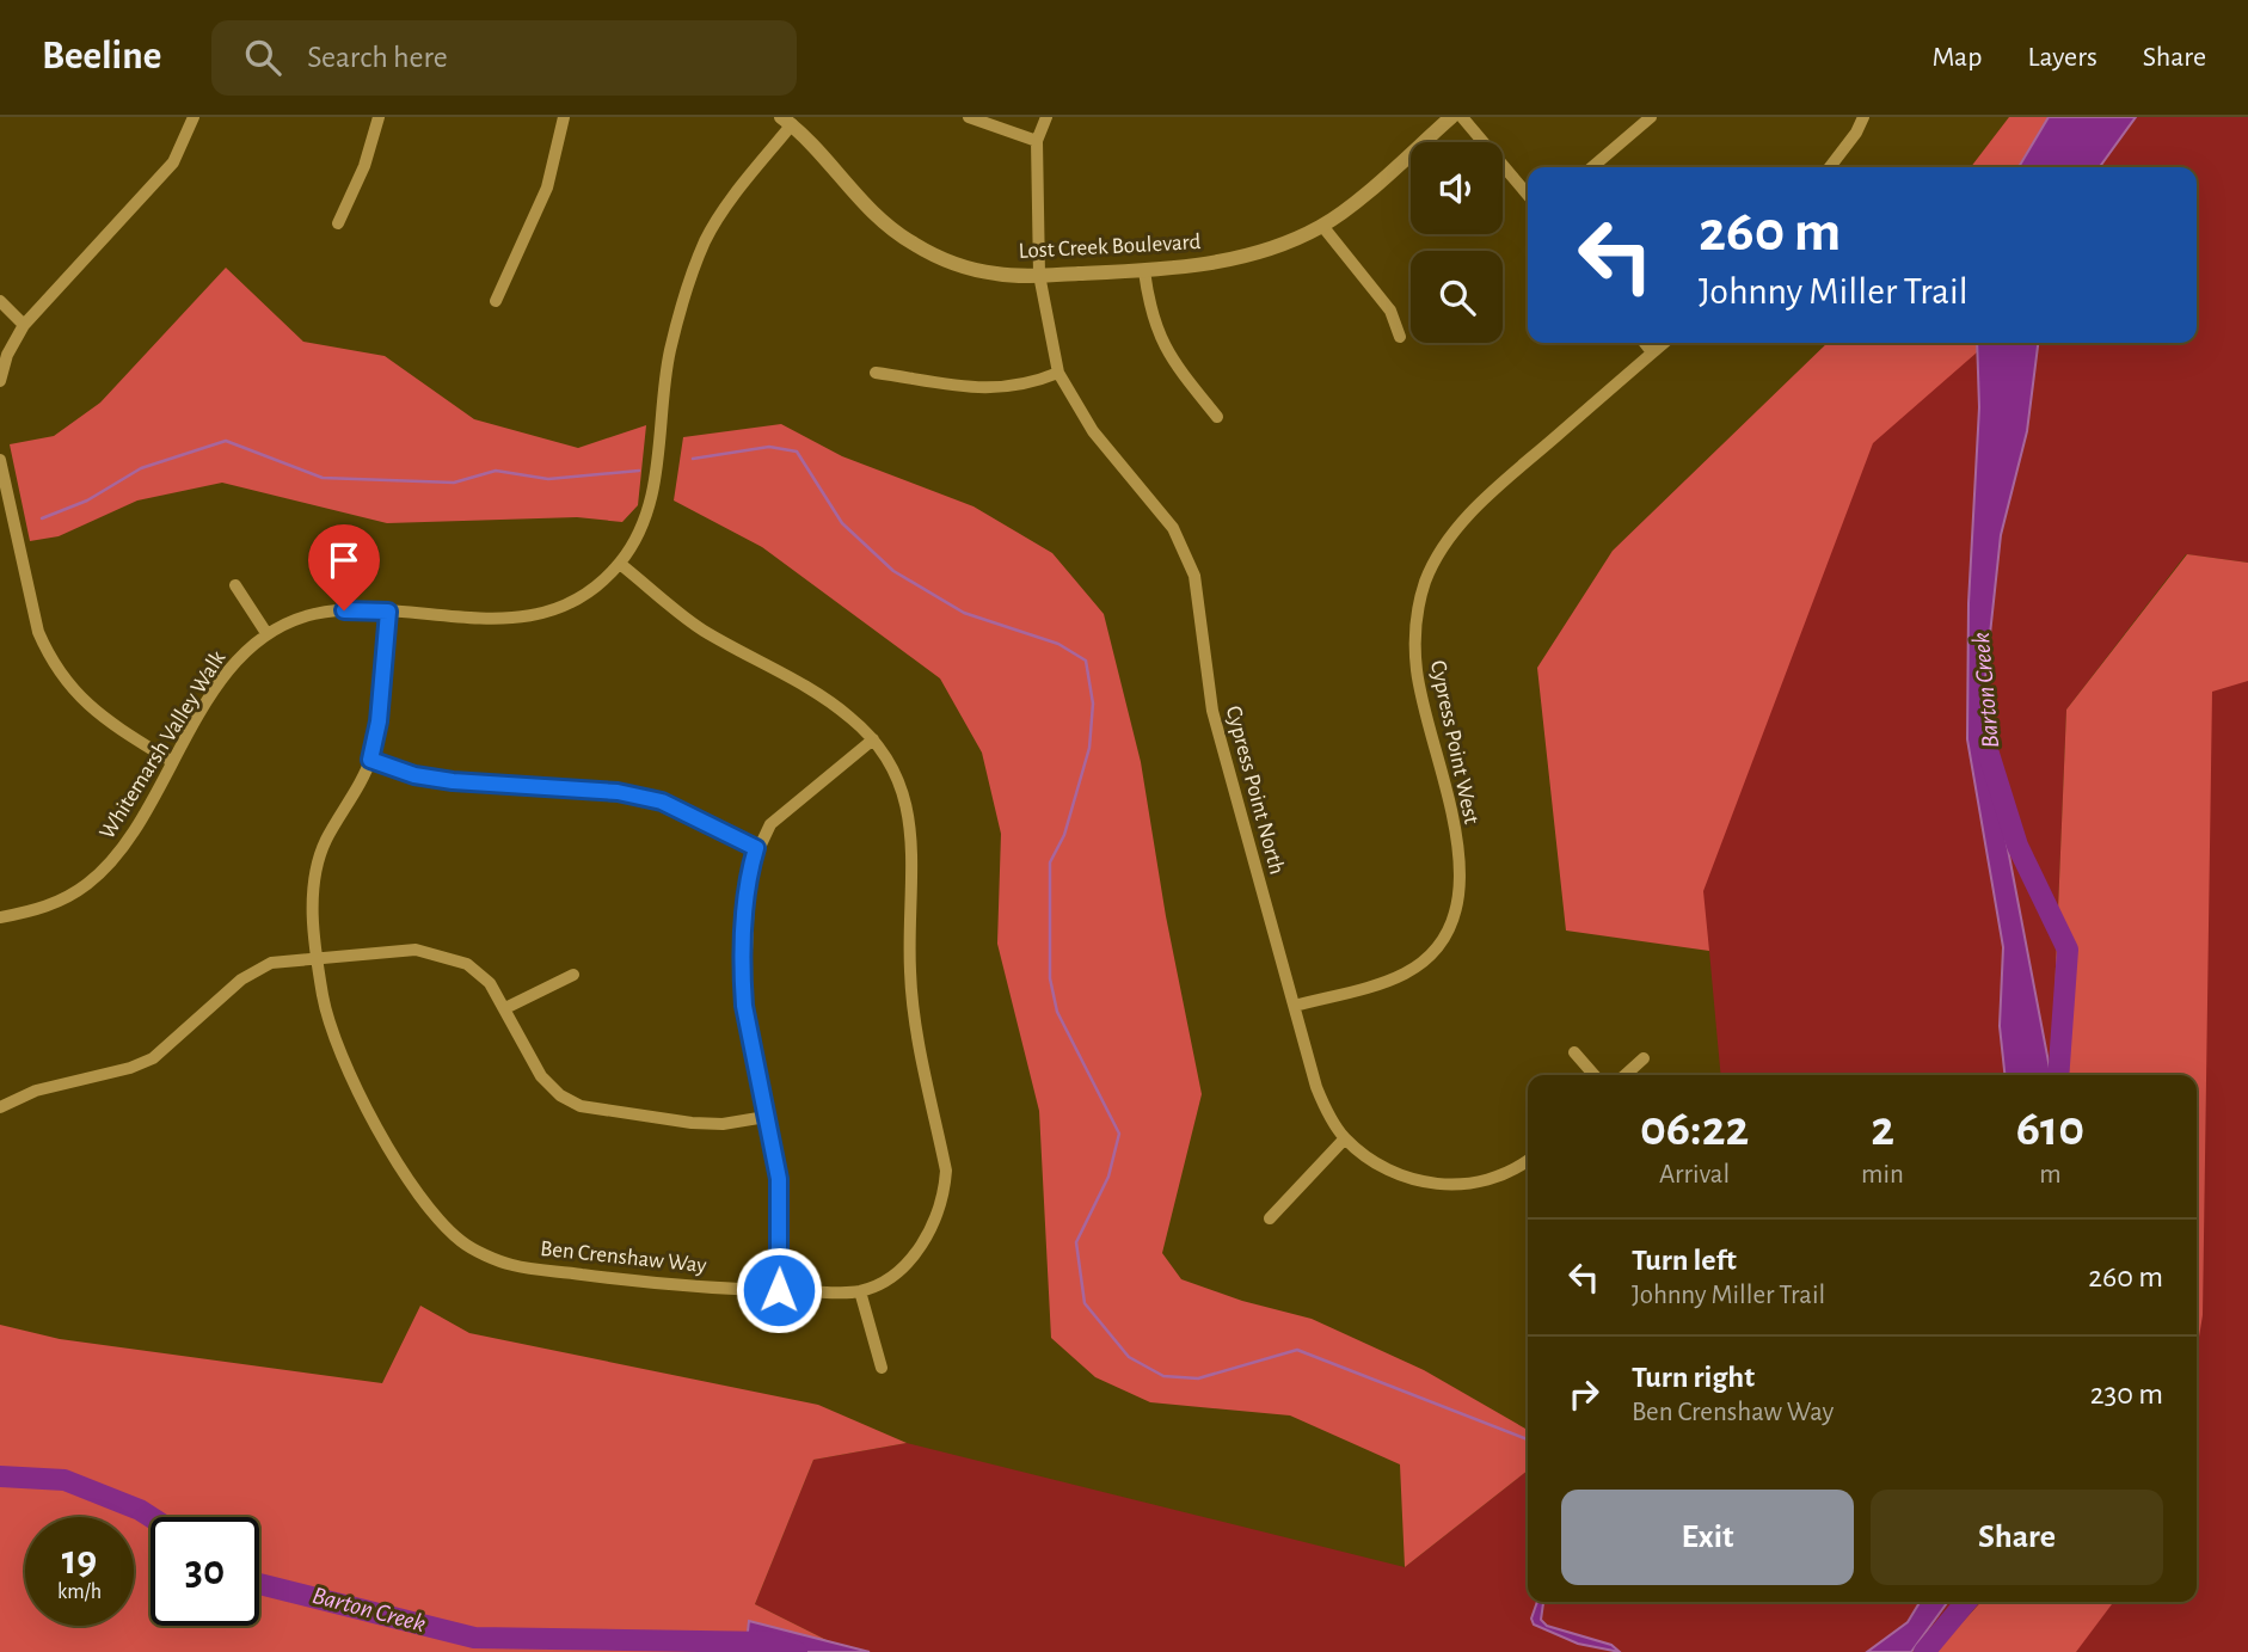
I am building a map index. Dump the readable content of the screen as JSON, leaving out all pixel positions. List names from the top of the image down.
{
  "streets": {
    "street": [
      "Lost Creek Boulevard",
      "Cypress Point West",
      "Whitemarsh Valley Walk",
      "Cypress Point North",
      "Ben Crenshaw Way"
    ]
  },
  "crossings": [
    ["Lost Creek Boulevard", "Whitemarsh Valley Walk"],
    ["Lost Creek Boulevard", "Cypress Point North"],
    ["Cypress Point West", "Cypress Point North"],
    ["Whitemarsh Valley Walk", "Ben Crenshaw Way"]
  ],
  "water": ["Barton Creek"],
  "page": {
    "header": "Beeline",
    "search": "Search here",
    "nav": ["Map", "Layers", "Share"],
    "turn": ["260 m", "Johnny Miller Trail"],
    "eta": [
      "06:22",
      "Arrival",
      "2",
      "min",
      "610",
      "m"
    ],
    "list": [
      {
        "name": "Turn left",
        "note": "Johnny Miller Trail",
        "value": "260 m"
      },
      {
        "name": "Turn right",
        "note": "Ben Crenshaw Way",
        "value": "230 m"
      }
    ],
    "buttons": ["Exit", "Share"],
    "speed": "19 km/h",
    "limit": "30"
  }
}
